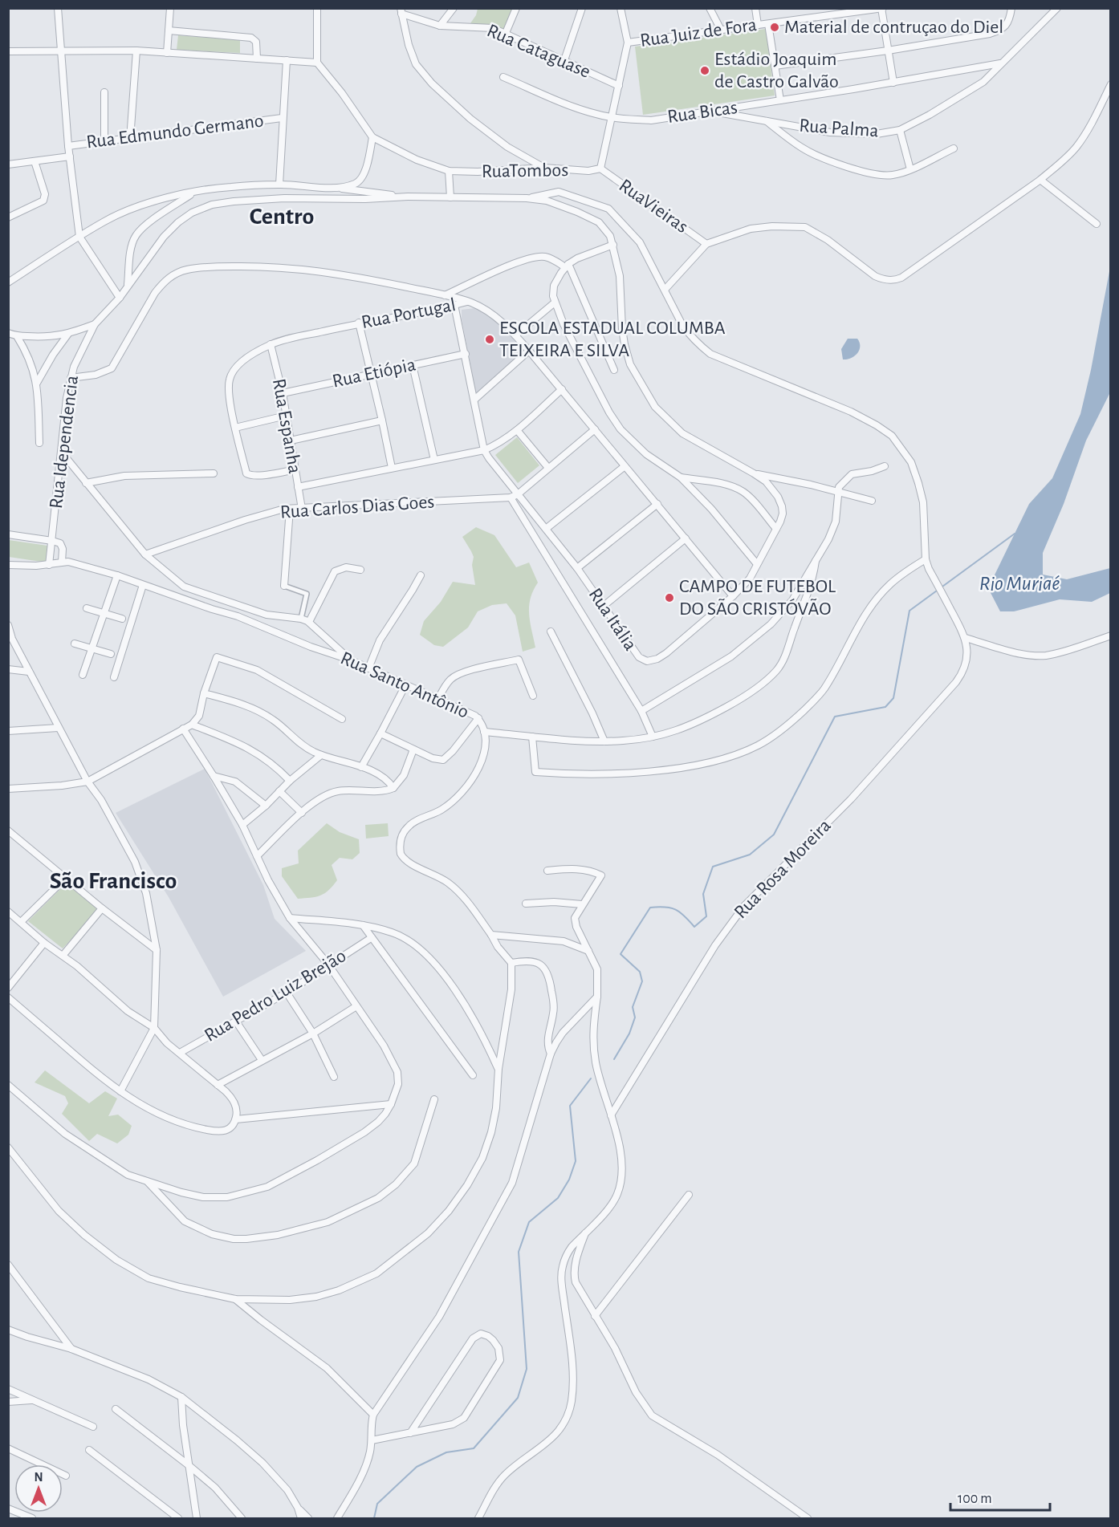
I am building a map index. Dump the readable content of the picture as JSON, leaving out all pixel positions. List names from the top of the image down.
{
  "streets": {
    "street": [
      "Rua Juiz de Fora",
      "Rua Cataguase",
      "Rua Bicas",
      "Rua Palma",
      "Rua Edmundo Germano",
      "RuaTombos",
      "RuaVieiras",
      "Rua Portugal",
      "Rua Etiópia",
      "Rua Espanha",
      "Rua Idependencia",
      "Rua Carlos Dias Goes",
      "Rua Itália",
      "Rua Santo Antônio",
      "Rua Rosa Moreira",
      "Rua Pedro Luiz Brejão"
    ]
  },
  "crossings": [
    ["Rua Bicas", "Rua Palma"],
    ["RuaTombos", "RuaVieiras"],
    ["Rua Portugal", "Rua Espanha"],
    ["Rua Portugal", "Rua Carlos Dias Goes"],
    ["Rua Portugal", "Rua Itália"],
    ["Rua Etiópia", "Rua Espanha"],
    ["Rua Espanha", "Rua Carlos Dias Goes"],
    ["Rua Carlos Dias Goes", "Rua Itália"]
  ],
  "districts": ["Centro", "São Francisco"],
  "water": ["Rio Muriaé"],
  "places": [
    "Material de contruçao do Diel",
    "Estádio Joaquim de Castro Galvão",
    "ESCOLA ESTADUAL COLUMBA TEIXEIRA E SILVA",
    "CAMPO DE FUTEBOL DO SÃO CRISTÓVÃO"
  ],
  "scale_bar": "100 m",
  "north": "top"
}
